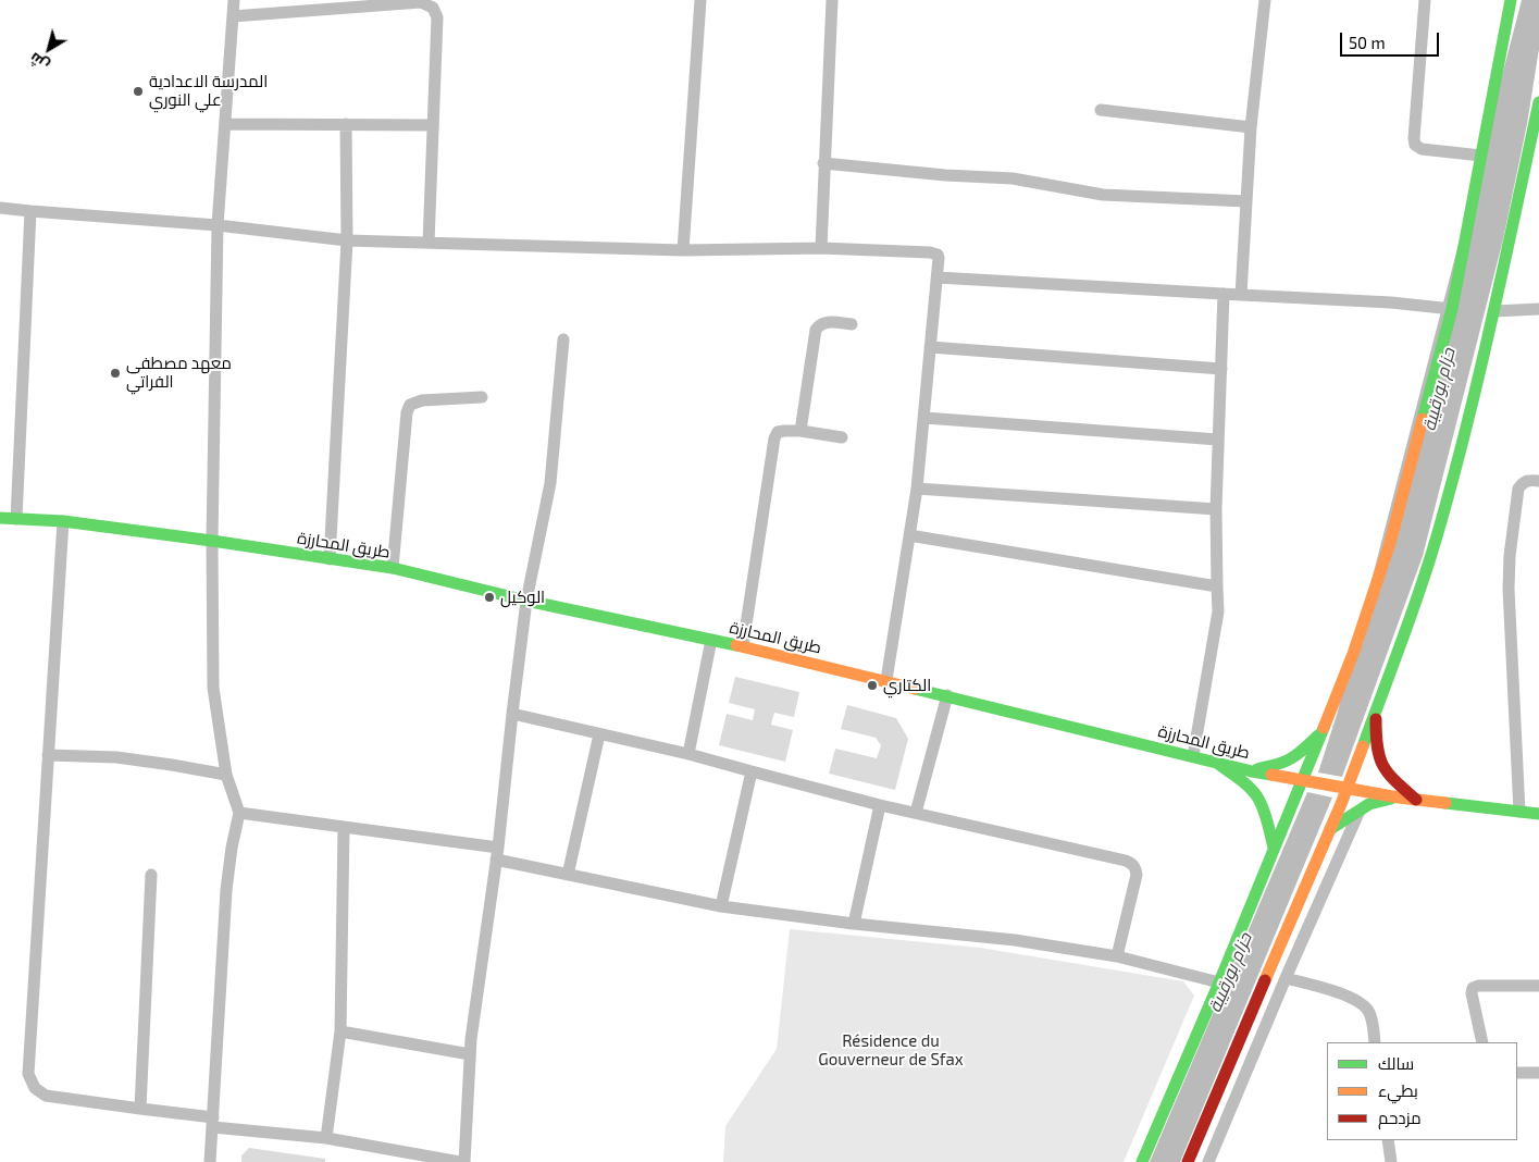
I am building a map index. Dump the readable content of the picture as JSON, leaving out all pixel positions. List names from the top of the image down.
{
  "streets": {
    "main road": ["طريق المحارزة"]
  },
  "water": ["حزام بورقيبة"],
  "parks": ["Résidence du Gouverneur de Sfax"],
  "places": [
    "المدرسة الاعدادية علي النوري",
    "معهد مصطفى الفراتي",
    "الوكيل",
    "الكتاري"
  ],
  "legend": ["سالك", "بطيء", "مزدحم"],
  "scale_bar": "50 m",
  "north": "bottom left"
}
